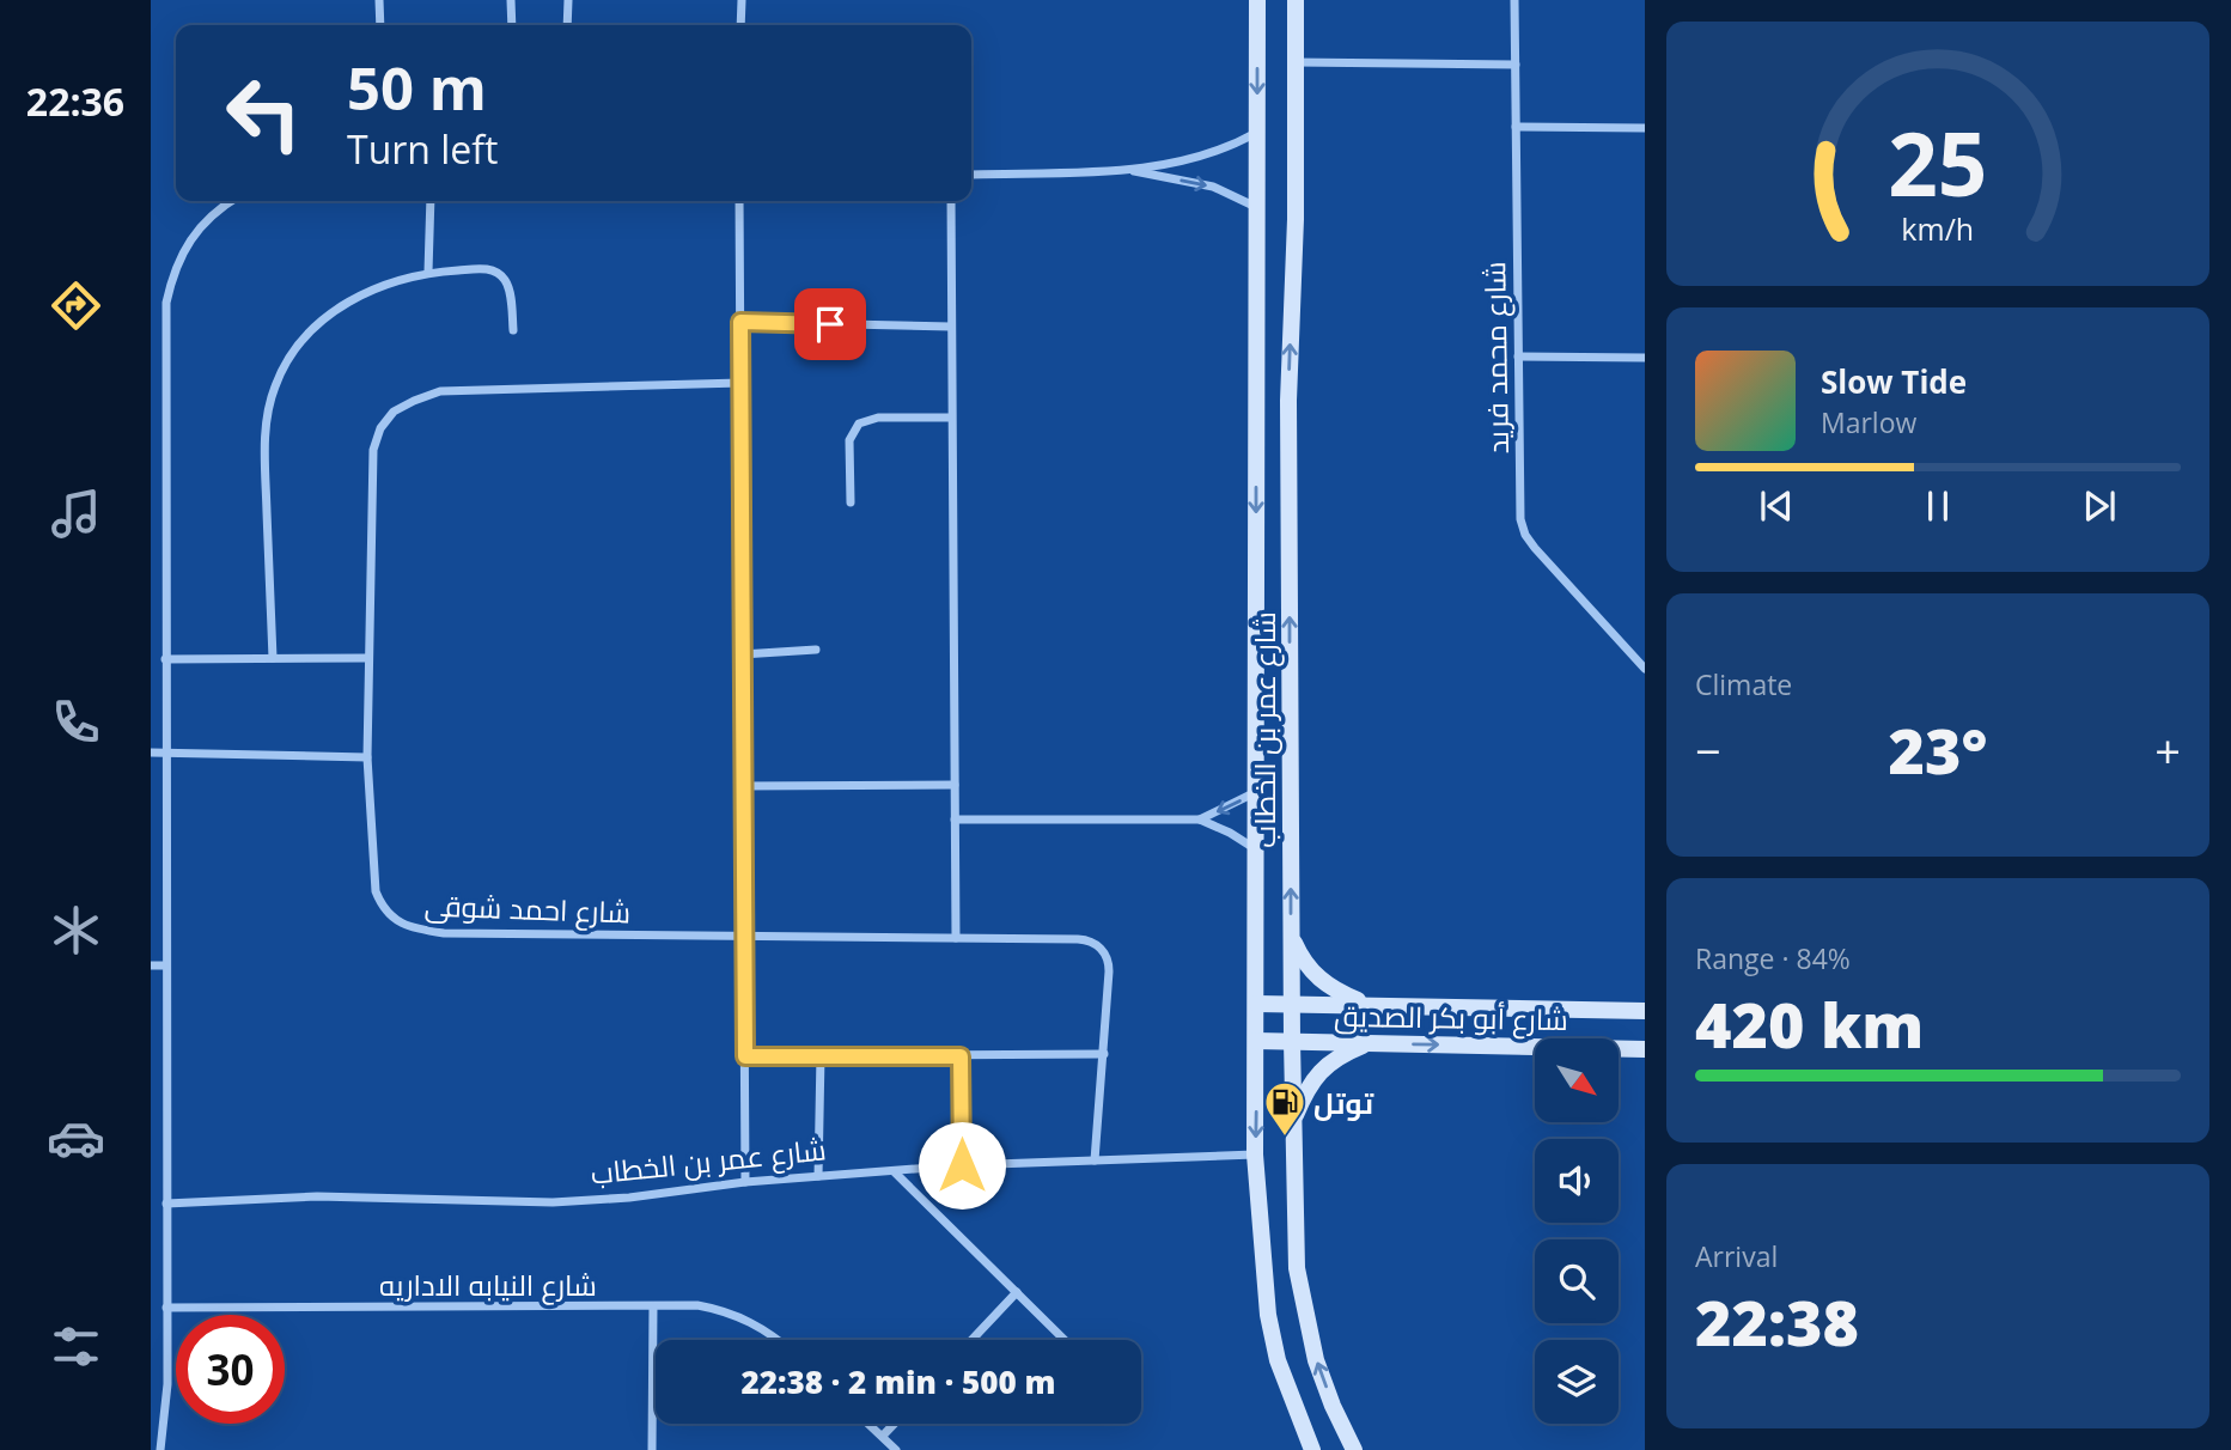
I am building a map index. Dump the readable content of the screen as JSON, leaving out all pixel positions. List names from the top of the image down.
{
  "streets": {
    "street": [
      "شارع محمد فريد",
      "شارع عمر بن الخطاب",
      "شارع احمد شوقى",
      "شارع أبو بكر الصديق",
      "شارع النيابه الاداريه"
    ]
  },
  "crossings": [
    ["شارع عمر بن الخطاب", "شارع أبو بكر الصديق"]
  ],
  "places": {
    "fuel station": ["توتل"]
  },
  "north": "bottom right",
  "page": {
    "tabs": "22:36",
    "turn": ["50 m", "Turn left"],
    "song": ["Slow Tide", "Marlow"],
    "tile": [
      "Climate",
      ["Range · 84%", "420 km"],
      ["Arrival", "22:38"]
    ],
    "heat": ["−", "23°", "+"],
    "limit": "30",
    "trip": "22:38 · 2 min · 500 m",
    "gauge": ["25", "km/h"]
  }
}
